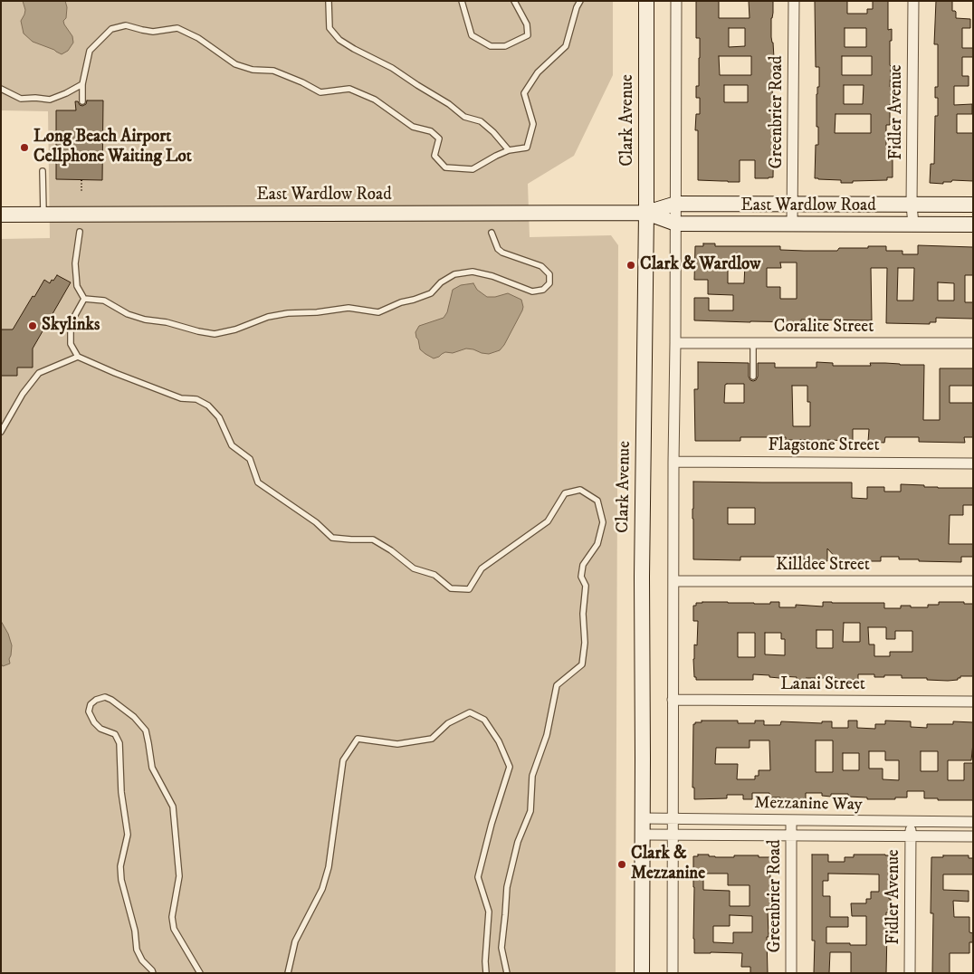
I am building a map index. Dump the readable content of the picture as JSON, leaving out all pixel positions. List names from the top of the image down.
{
  "streets": {
    "main road": ["Clark Avenue", "East Wardlow Road"],
    "street": [
      "Greenbrier Road",
      "Fidler Avenue",
      "Coralite Street",
      "Flagstone Street",
      "Killdee Street",
      "Lanai Street",
      "Mezzanine Way"
    ]
  },
  "crossings": [
    ["Greenbrier Road", "East Wardlow Road"],
    ["Greenbrier Road", "Mezzanine Way"],
    ["Fidler Avenue", "East Wardlow Road"],
    ["Fidler Avenue", "Mezzanine Way"],
    ["Clark Avenue", "East Wardlow Road"],
    ["Clark Avenue", "Mezzanine Way"]
  ],
  "places": [
    "Long Beach Airport Cellphone Waiting Lot",
    "Clark & Wardlow",
    "Skylinks",
    "Clark & Mezzanine"
  ]
}
